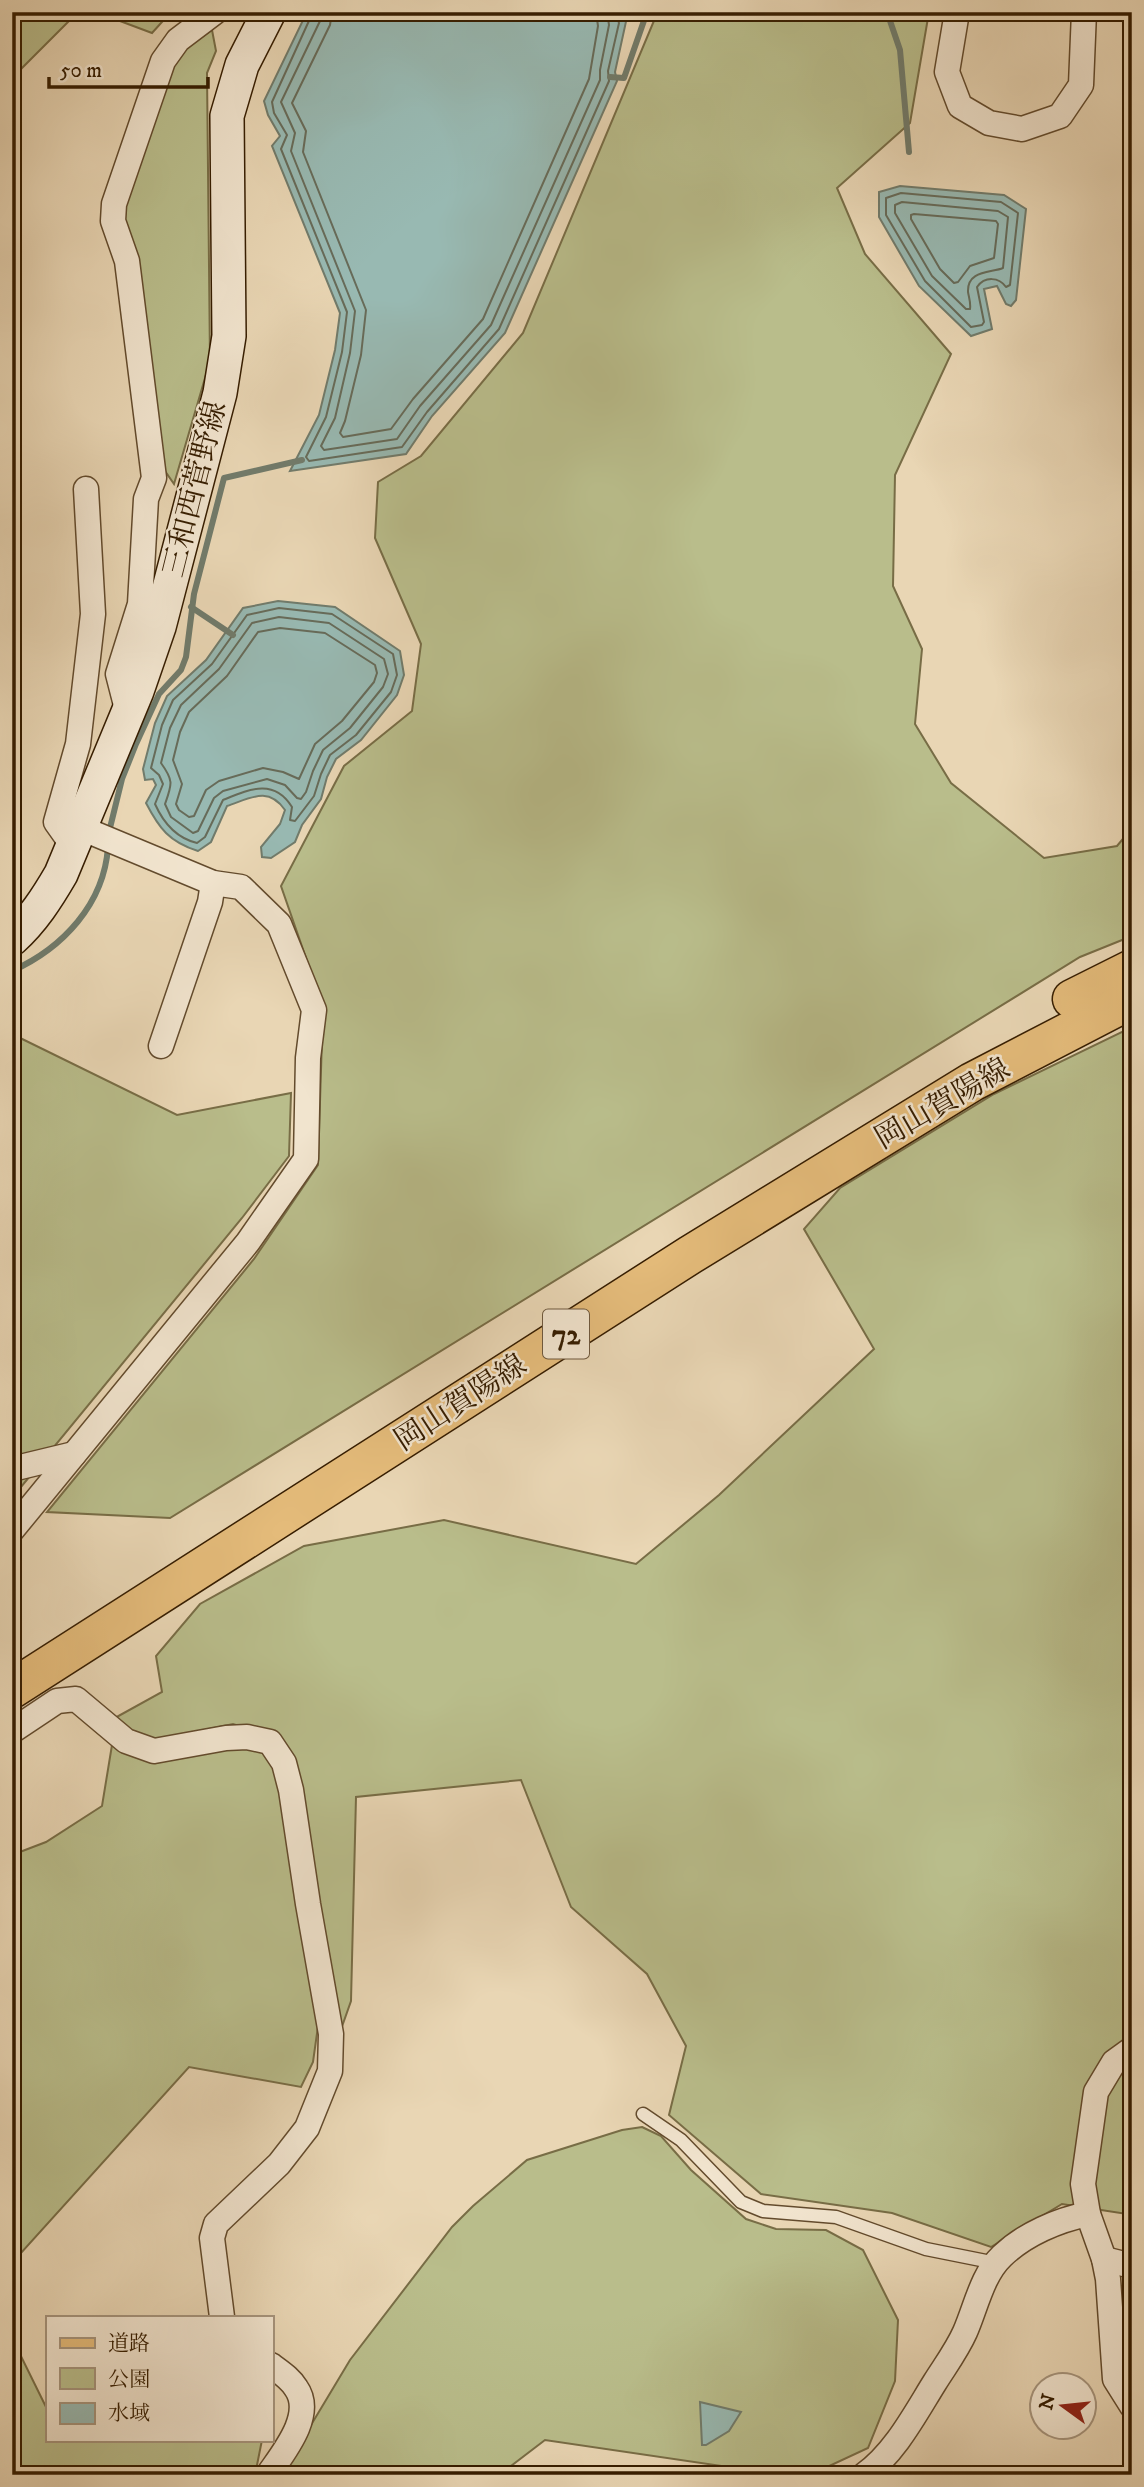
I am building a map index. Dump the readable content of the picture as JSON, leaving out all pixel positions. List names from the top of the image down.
{
  "streets": {
    "main road": ["三和西菅野線", "岡山賀陽線", "72"]
  },
  "legend": ["道路", "公園", "水域"],
  "scale_bar": "50 m",
  "north": "left"
}
